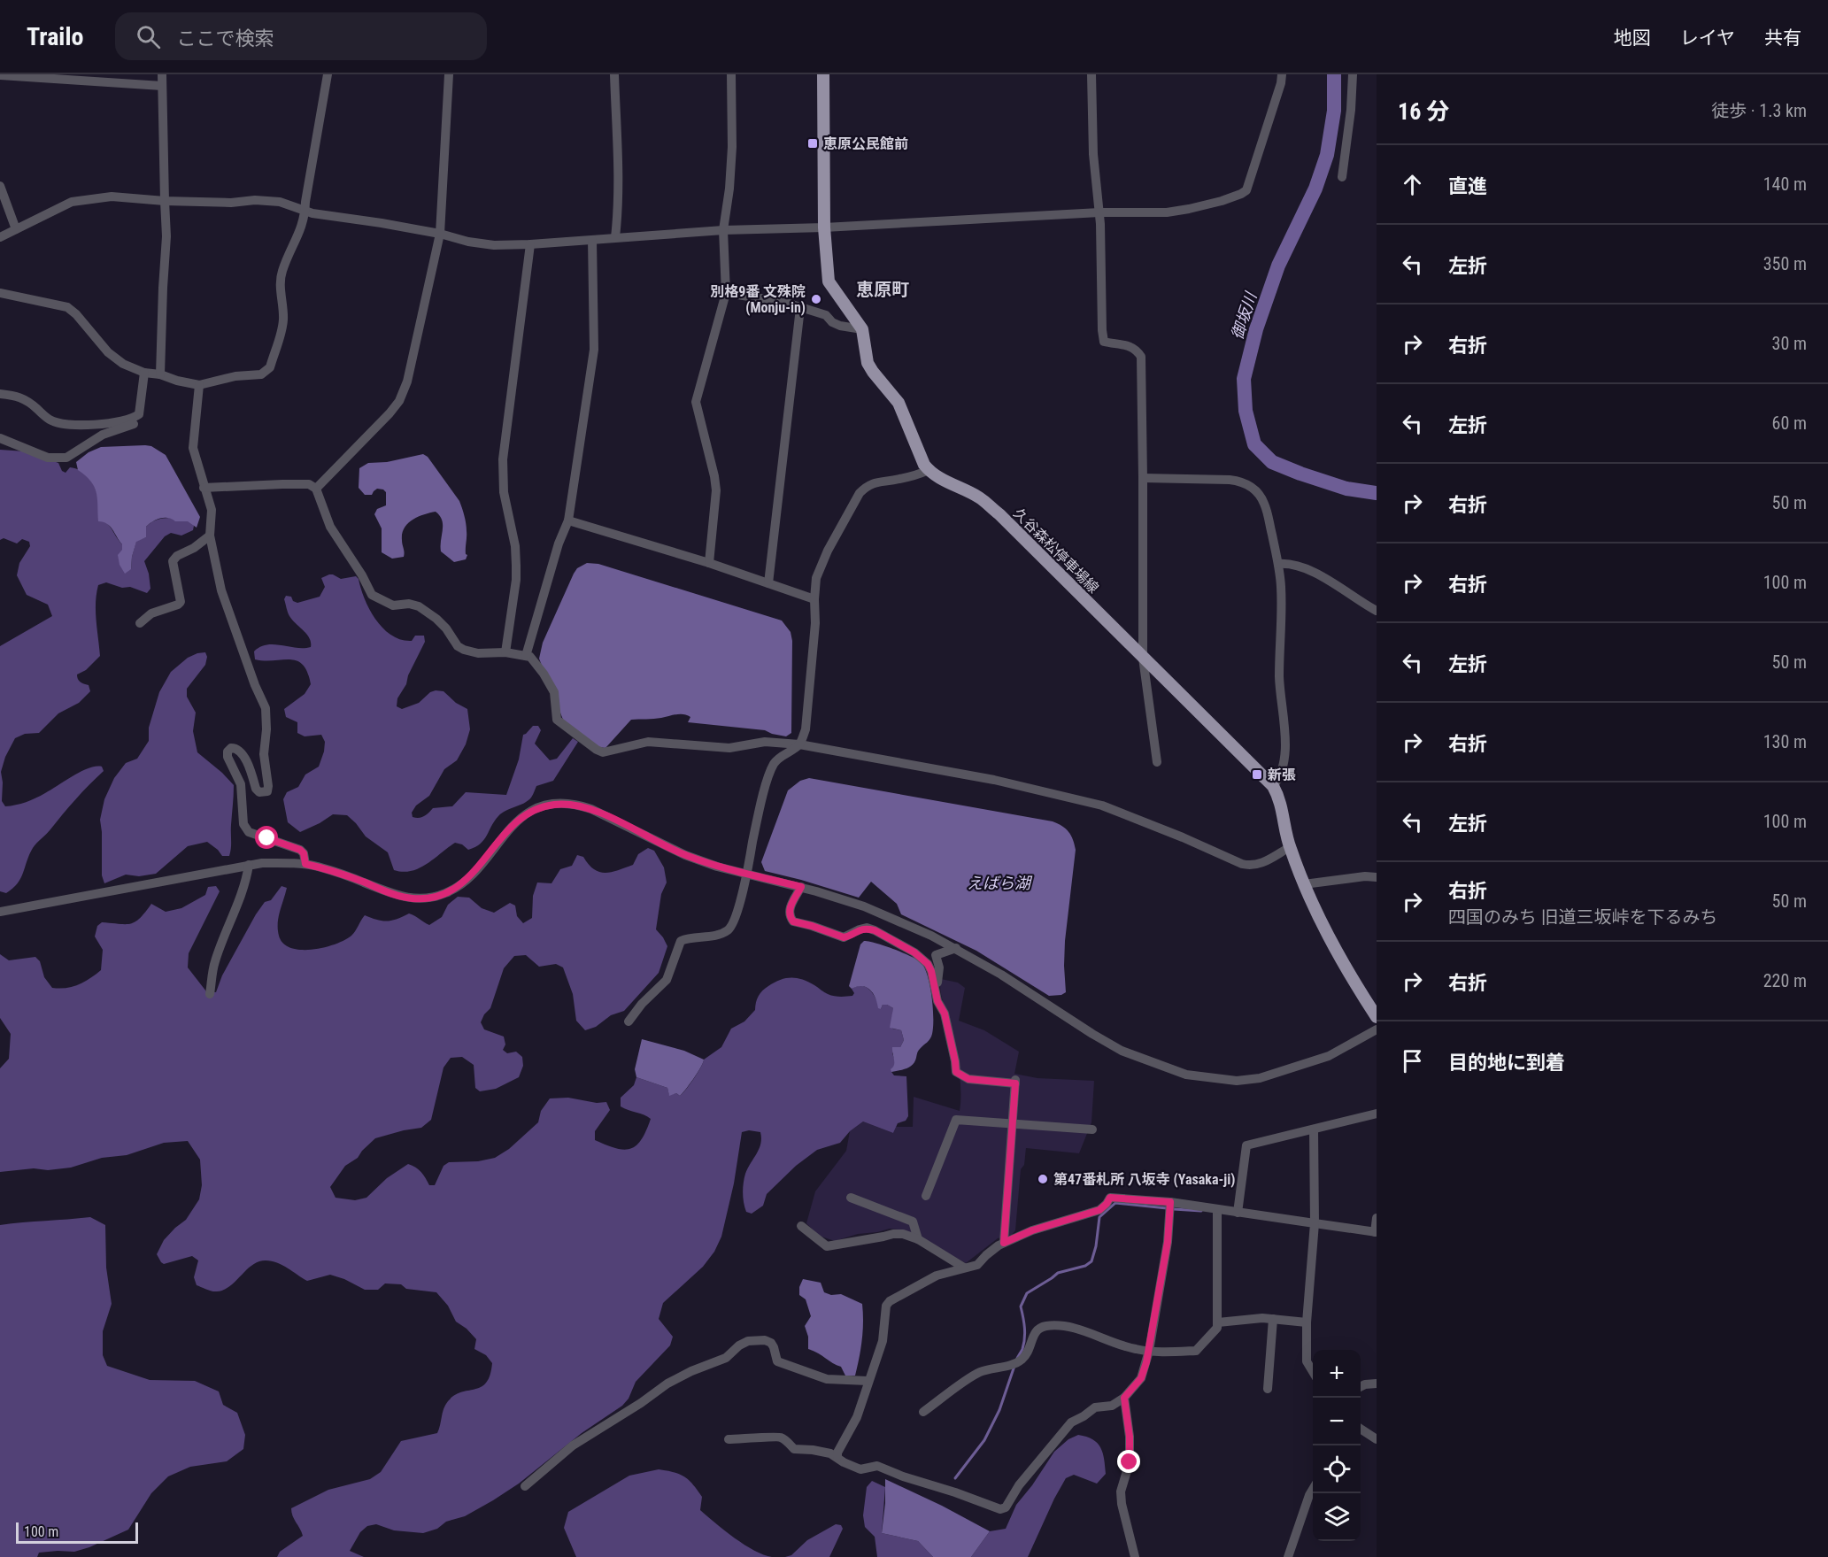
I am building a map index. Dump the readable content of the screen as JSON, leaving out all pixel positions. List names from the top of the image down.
{
  "streets": {
    "main road": ["久谷森松停車場線"]
  },
  "districts": ["恵原町"],
  "water": ["御坂川", "えばら湖"],
  "places": {
    "transit": ["恵原公民館前", "新張"],
    "other": ["別格9番 文殊院 (Monju-in)", "第47番札所 八坂寺 (Yasaka-ji)"]
  },
  "scale_bar": "100 m",
  "page": {
    "header": "Trailo",
    "search": "ここで検索",
    "nav": ["地図", "レイヤ", "共有"],
    "heading": ["16 分", "徒歩 · 1.3 km"],
    "list": [
      ["直進", "140 m"],
      ["左折", "350 m"],
      ["右折", "30 m"],
      ["左折", "60 m"],
      ["右折", "50 m"],
      ["右折", "100 m"],
      ["左折", "50 m"],
      ["右折", "130 m"],
      ["左折", "100 m"],
      ["右折", "四国のみち 旧道三坂峠を下るみち", "50 m"],
      ["右折", "220 m"],
      "目的地に到着"
    ],
    "map_buttons": ["+", "−"],
    "scale": "100 m"
  }
}
